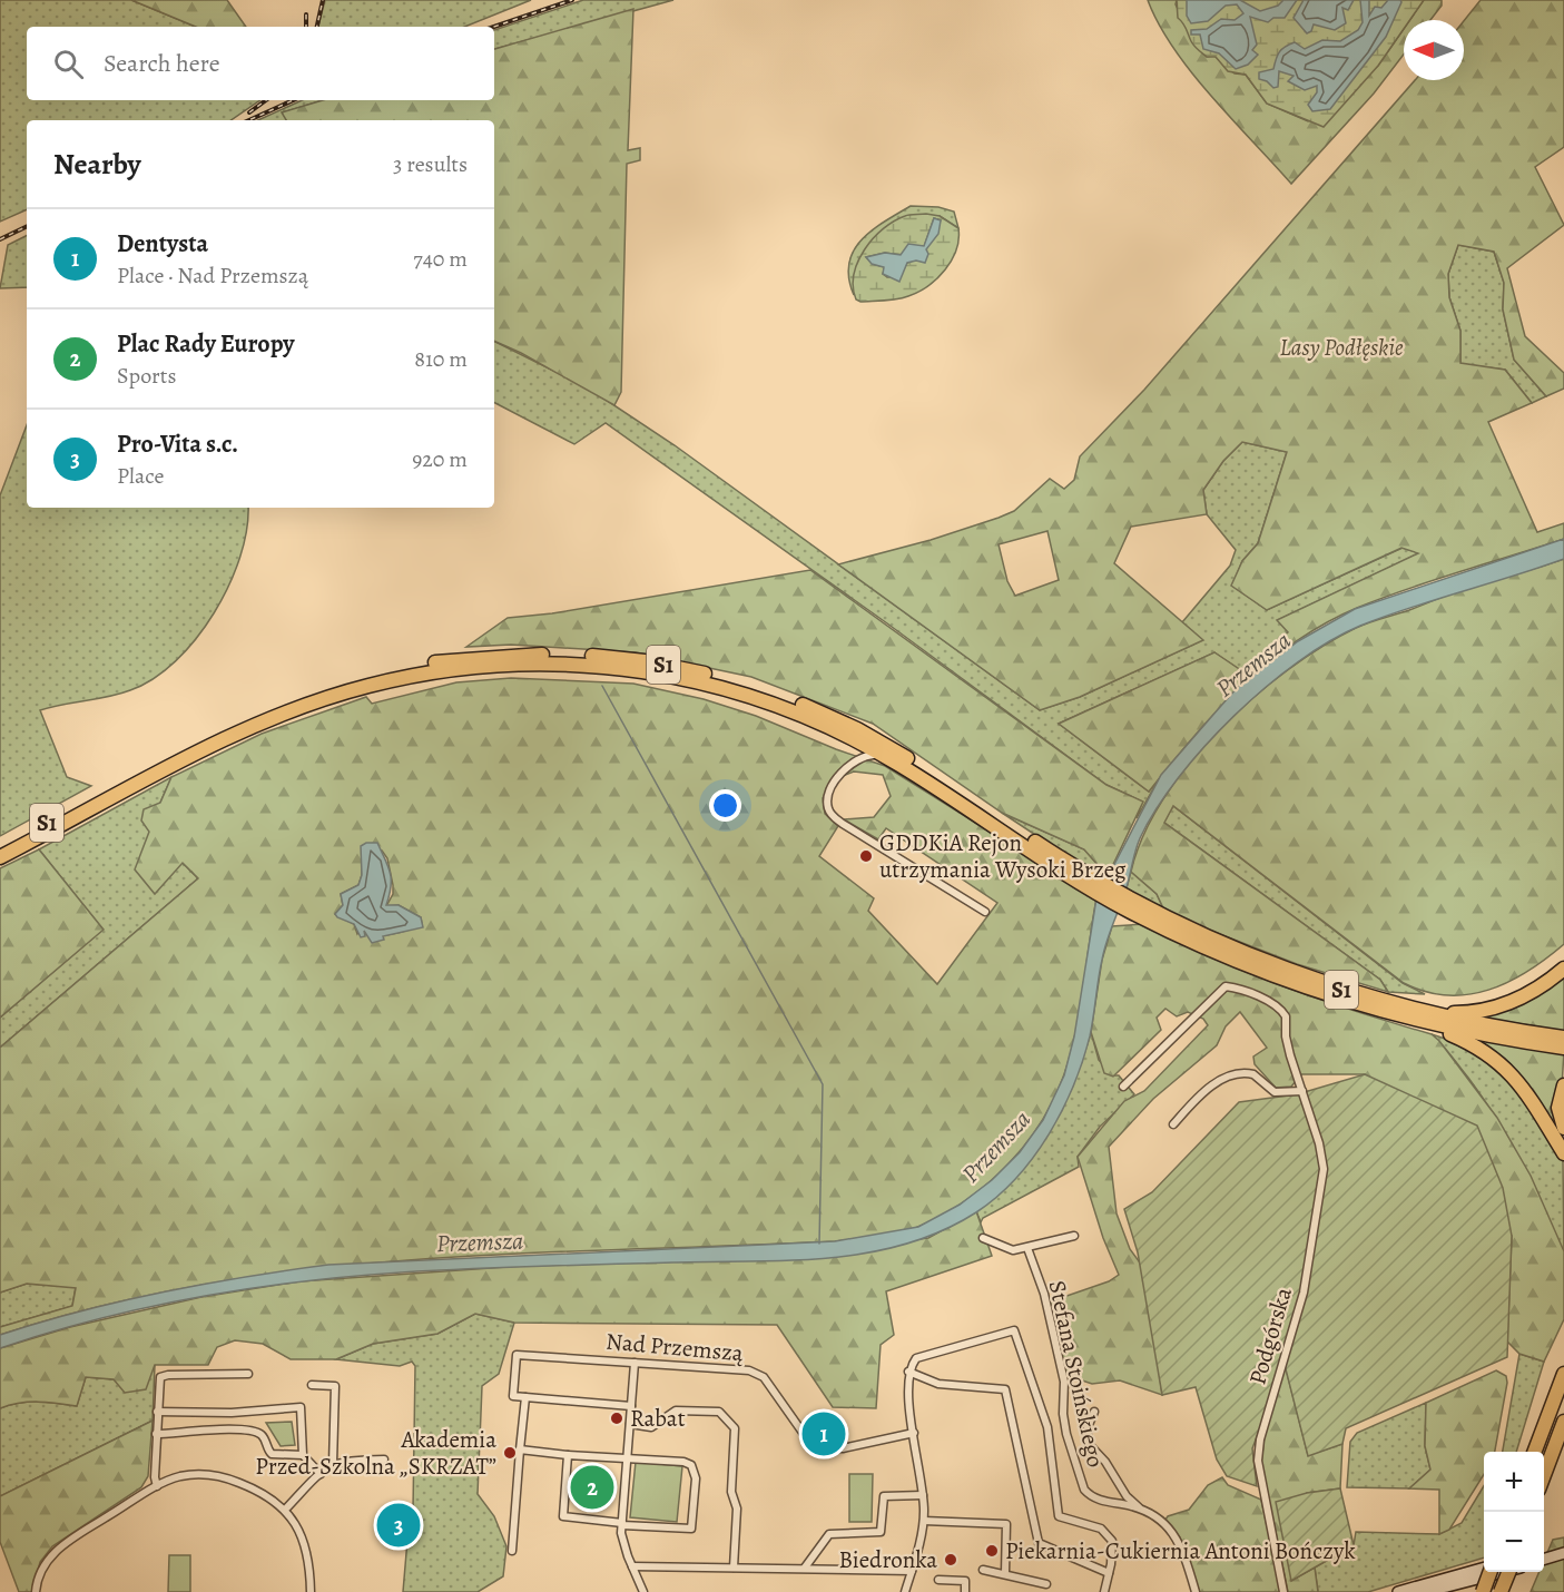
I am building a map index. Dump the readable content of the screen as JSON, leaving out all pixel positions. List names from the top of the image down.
{
  "streets": {
    "highway": ["S1"],
    "street": ["Podgórska", "Nad Przemszą", "Stefana Stoińskiego"]
  },
  "water": ["Przemsza"],
  "parks": ["Lasy Podłęskie"],
  "places": [
    "GDDKiA Rejon utrzymania Wysoki Brzeg",
    "Rabat",
    "Akademia Przed-Szkolna „SKRZAT”",
    "Piekarnia-Cukiernia Antoni Bończyk",
    "Biedronka"
  ],
  "north": "left",
  "page": {
    "search": "Search here",
    "heading": ["Nearby", "3 results"],
    "list": [
      {
        "mark": "1",
        "name": "Dentysta",
        "note": "Place · Nad Przemszą",
        "value": "740 m"
      },
      {
        "mark": "2",
        "name": "Plac Rady Europy",
        "note": "Sports",
        "value": "810 m"
      },
      {
        "mark": "3",
        "name": "Pro-Vita s.c.",
        "note": "Place",
        "value": "920 m"
      }
    ],
    "pins": ["1", "2", "3"],
    "map_buttons": ["+", "−"]
  }
}
